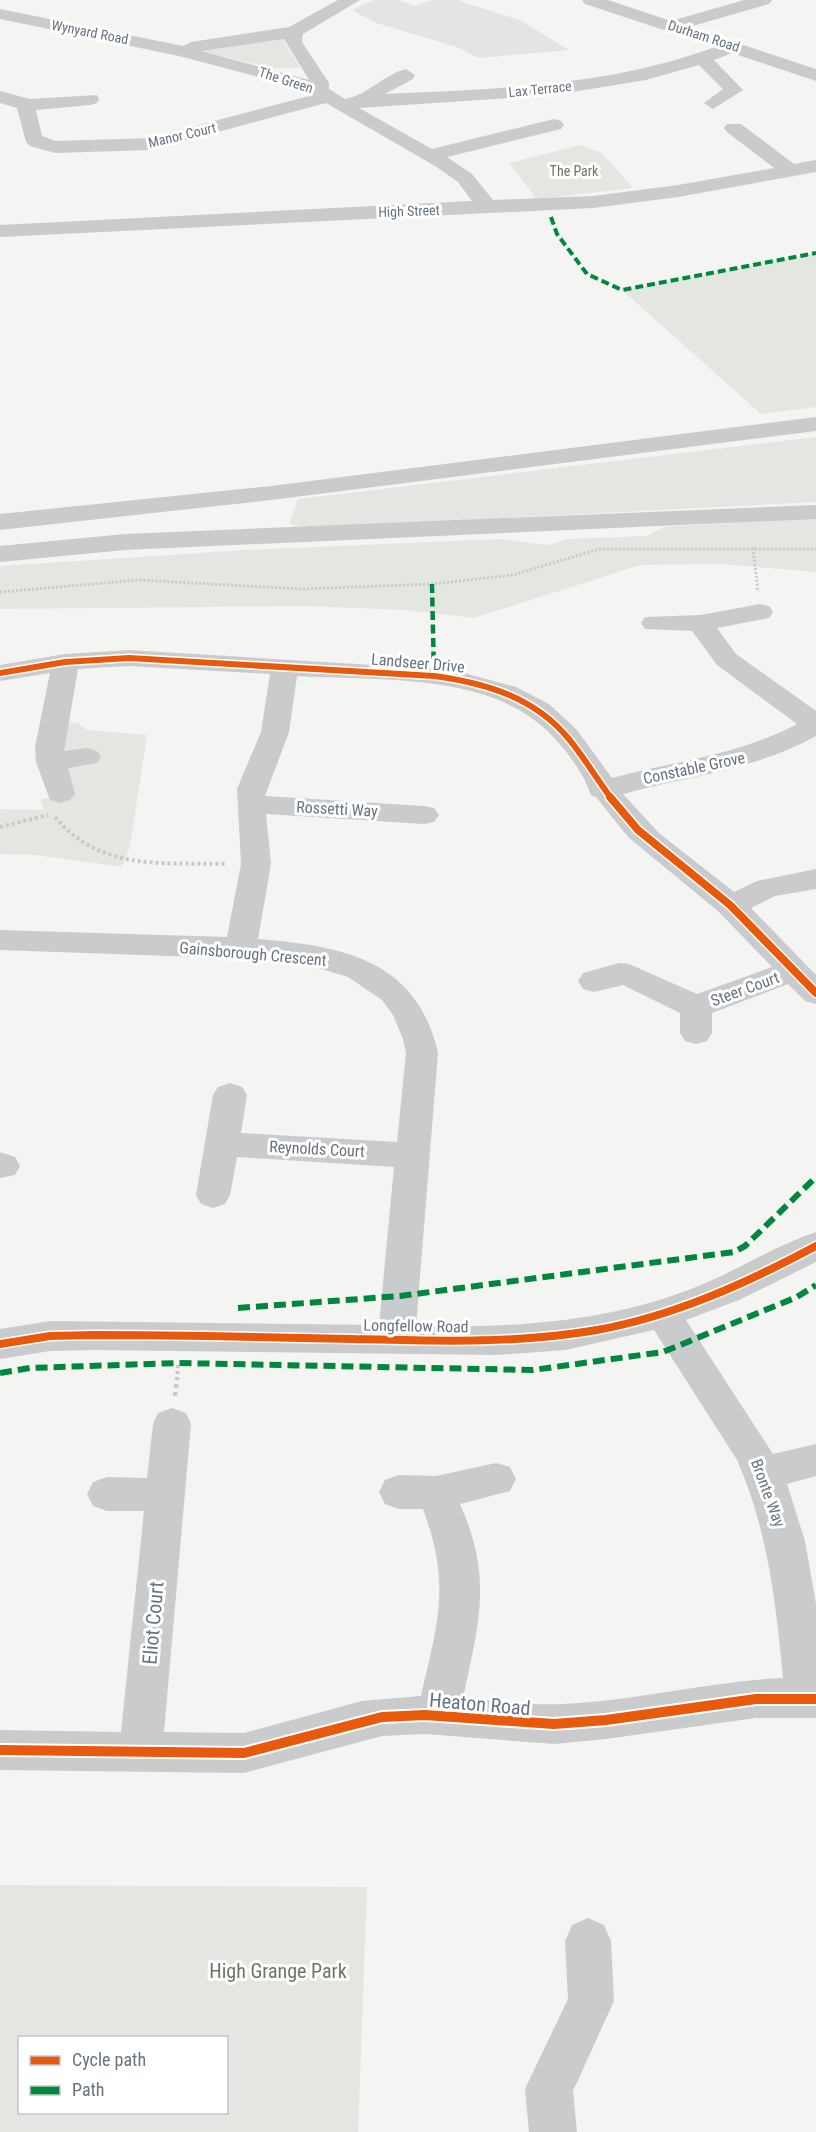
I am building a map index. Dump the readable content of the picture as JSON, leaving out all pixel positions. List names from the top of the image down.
{
  "streets": {
    "street": [
      "Wynyard Road",
      "Durham Road",
      "The Green",
      "Lax Terrace",
      "Manor Court",
      "High Street",
      "Landseer Drive",
      "Constable Grove",
      "Rossetti Way",
      "Gainsborough Crescent",
      "Steer Court",
      "Reynolds Court",
      "Longfellow Road",
      "Bronte Way",
      "Eliot Court",
      "Heaton Road"
    ]
  },
  "crossings": [
    ["Wynyard Road", "The Green"],
    ["Durham Road", "Lax Terrace"],
    ["The Green", "Lax Terrace"],
    ["The Green", "Manor Court"],
    ["Lax Terrace", "Manor Court"],
    ["Landseer Drive", "Constable Grove"],
    ["Landseer Drive", "Steer Court"],
    ["Gainsborough Crescent", "Reynolds Court"],
    ["Gainsborough Crescent", "Longfellow Road"],
    ["Longfellow Road", "Bronte Way"],
    ["Bronte Way", "Heaton Road"],
    ["Eliot Court", "Heaton Road"]
  ],
  "parks": ["The Park", "High Grange Park"],
  "legend": ["Cycle path", "Path"]
}
